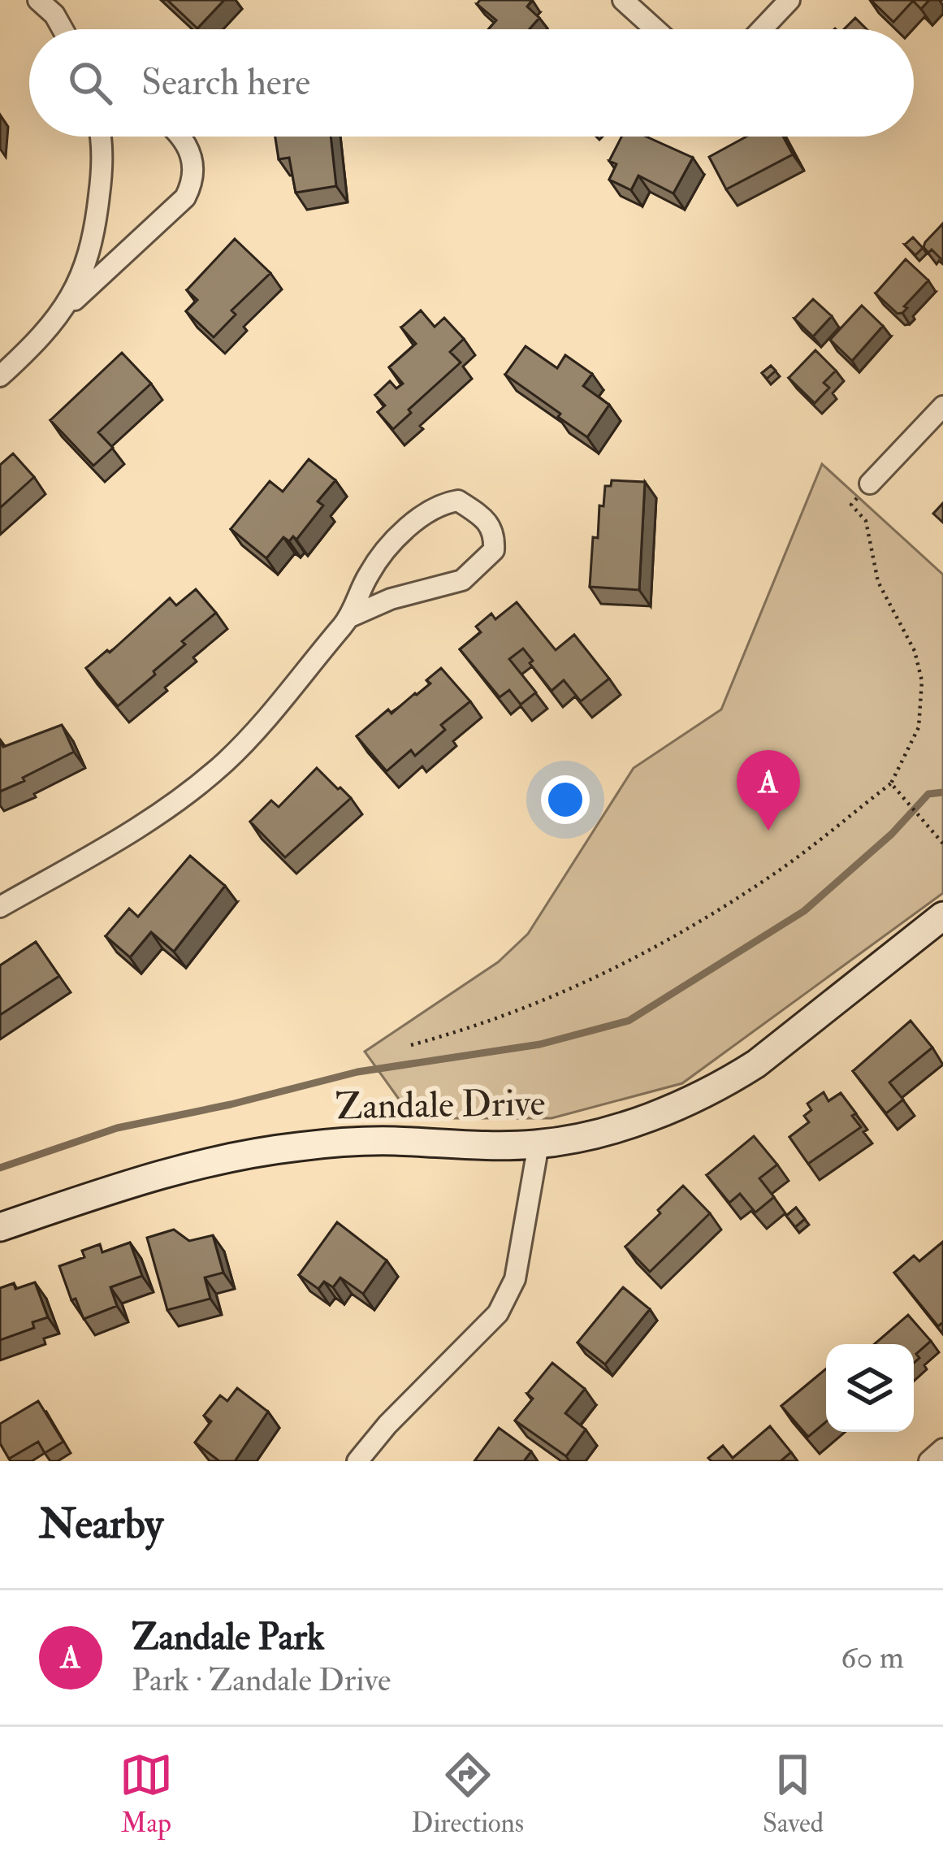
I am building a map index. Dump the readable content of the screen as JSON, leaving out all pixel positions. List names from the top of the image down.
{
  "streets": {
    "street": ["Zandale Drive"]
  },
  "page": {
    "search": "Search here",
    "pins": "A",
    "heading": "Nearby",
    "list": [
      {
        "mark": "A",
        "name": "Zandale Park",
        "note": "Park · Zandale Drive",
        "value": "60 m"
      }
    ],
    "nav": ["Map", "Directions", "Saved"]
  }
}
